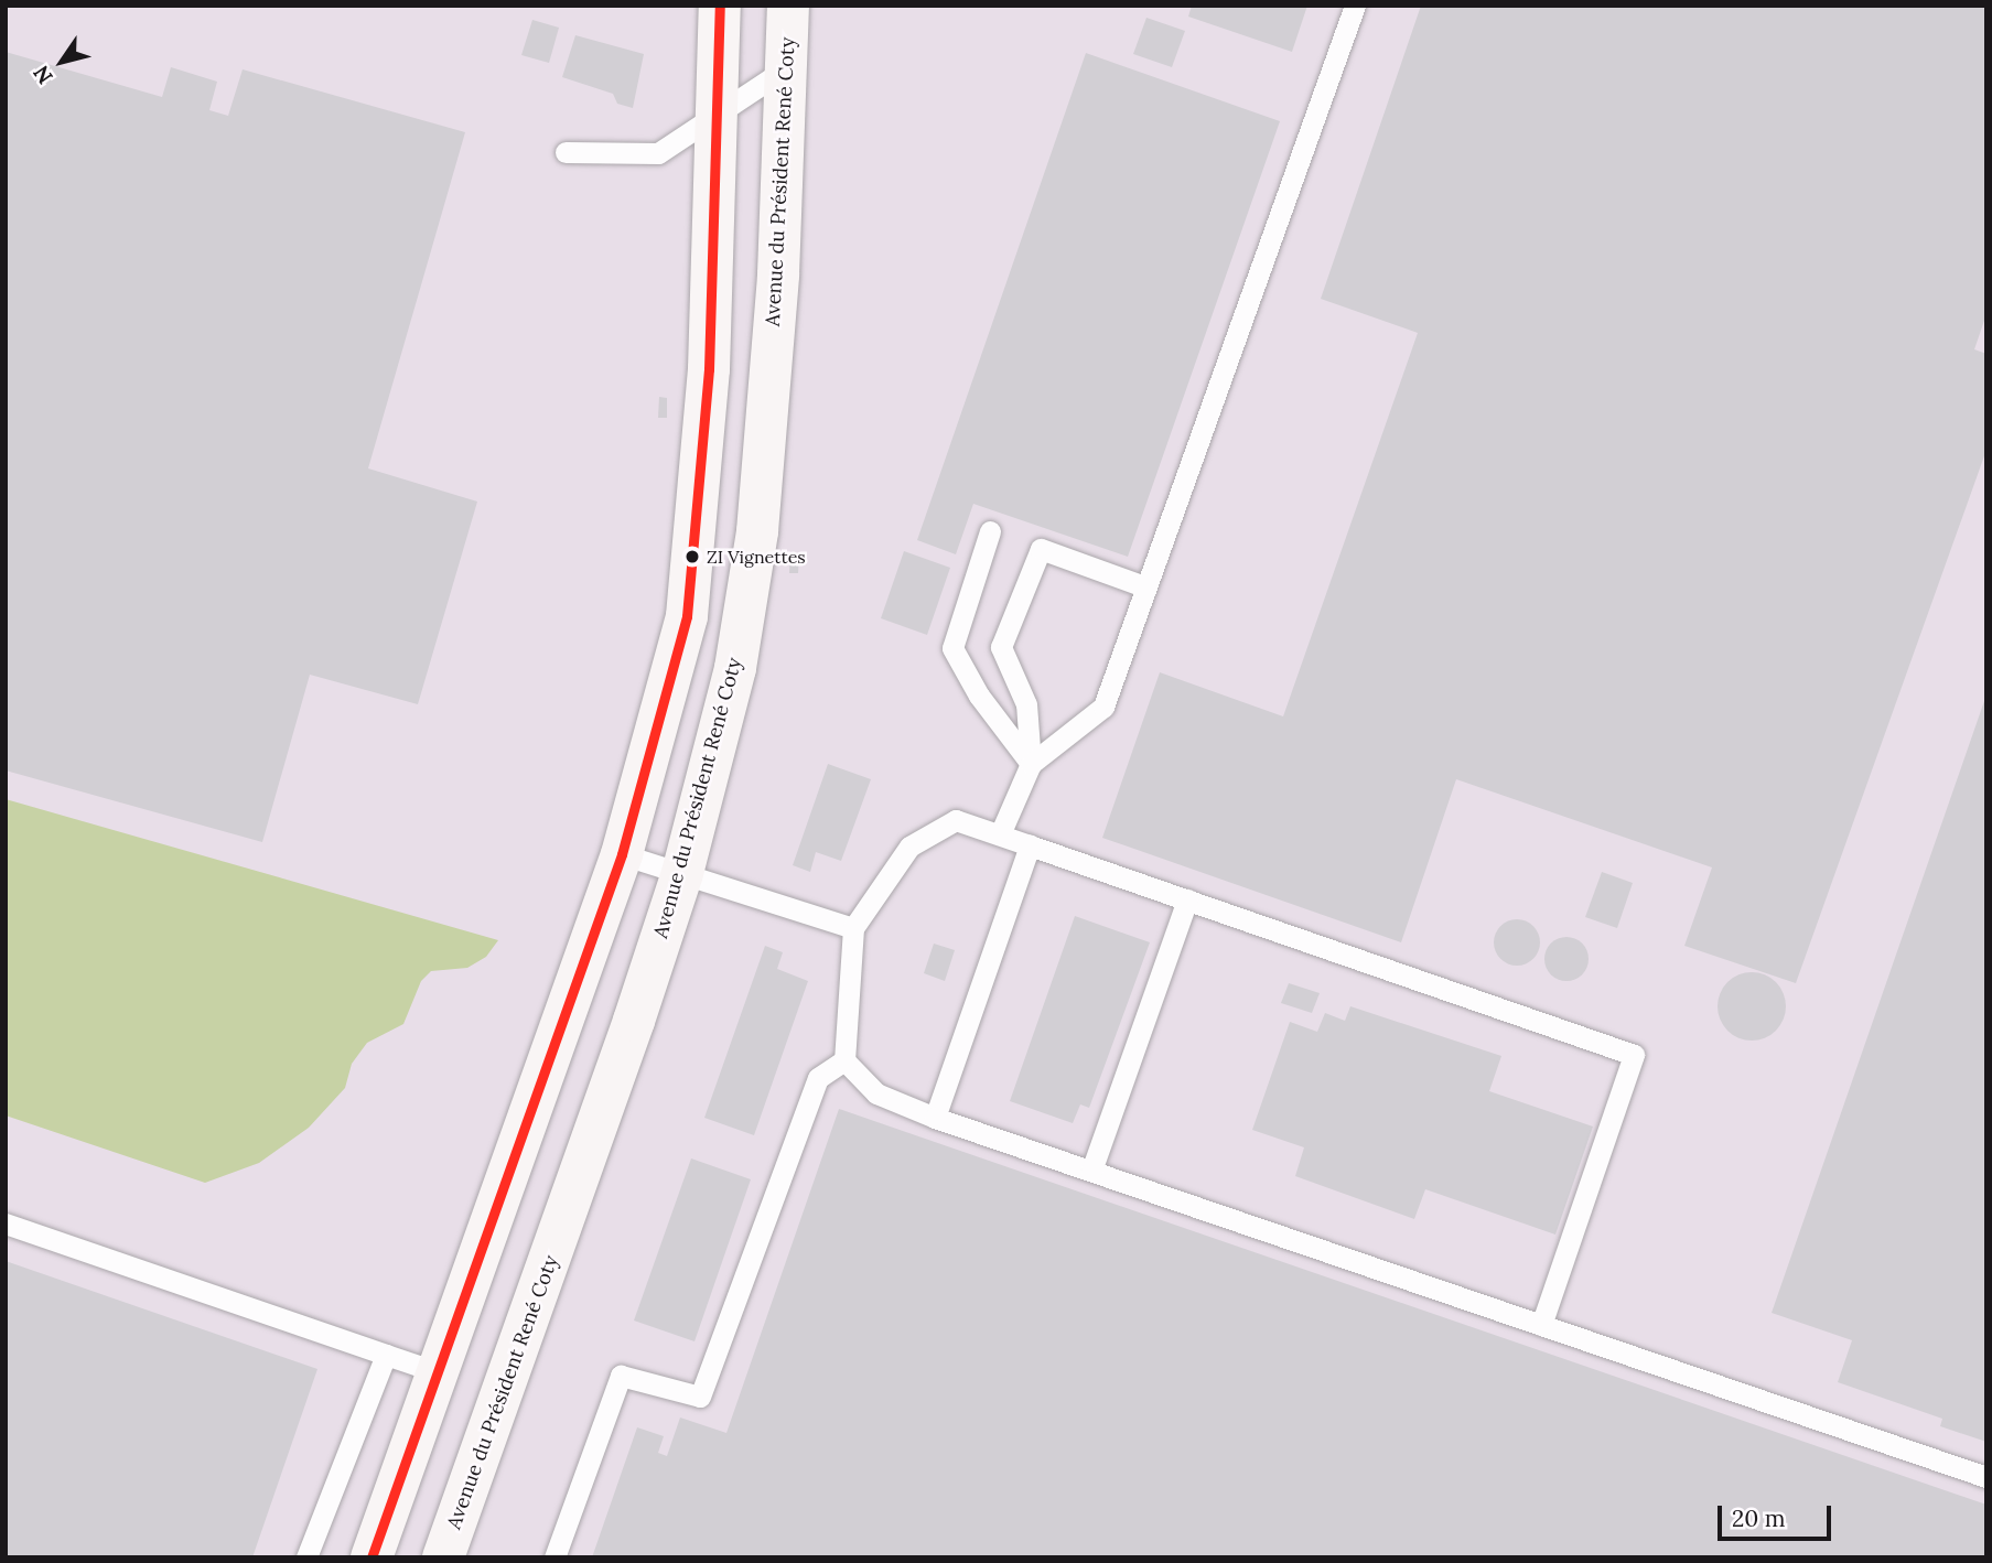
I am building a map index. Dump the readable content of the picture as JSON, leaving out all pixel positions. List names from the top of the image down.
{
  "streets": {
    "main road": ["Avenue du Président René Coty"]
  },
  "places": ["ZI Vignettes"],
  "scale_bar": "20 m",
  "north": "bottom left"
}
